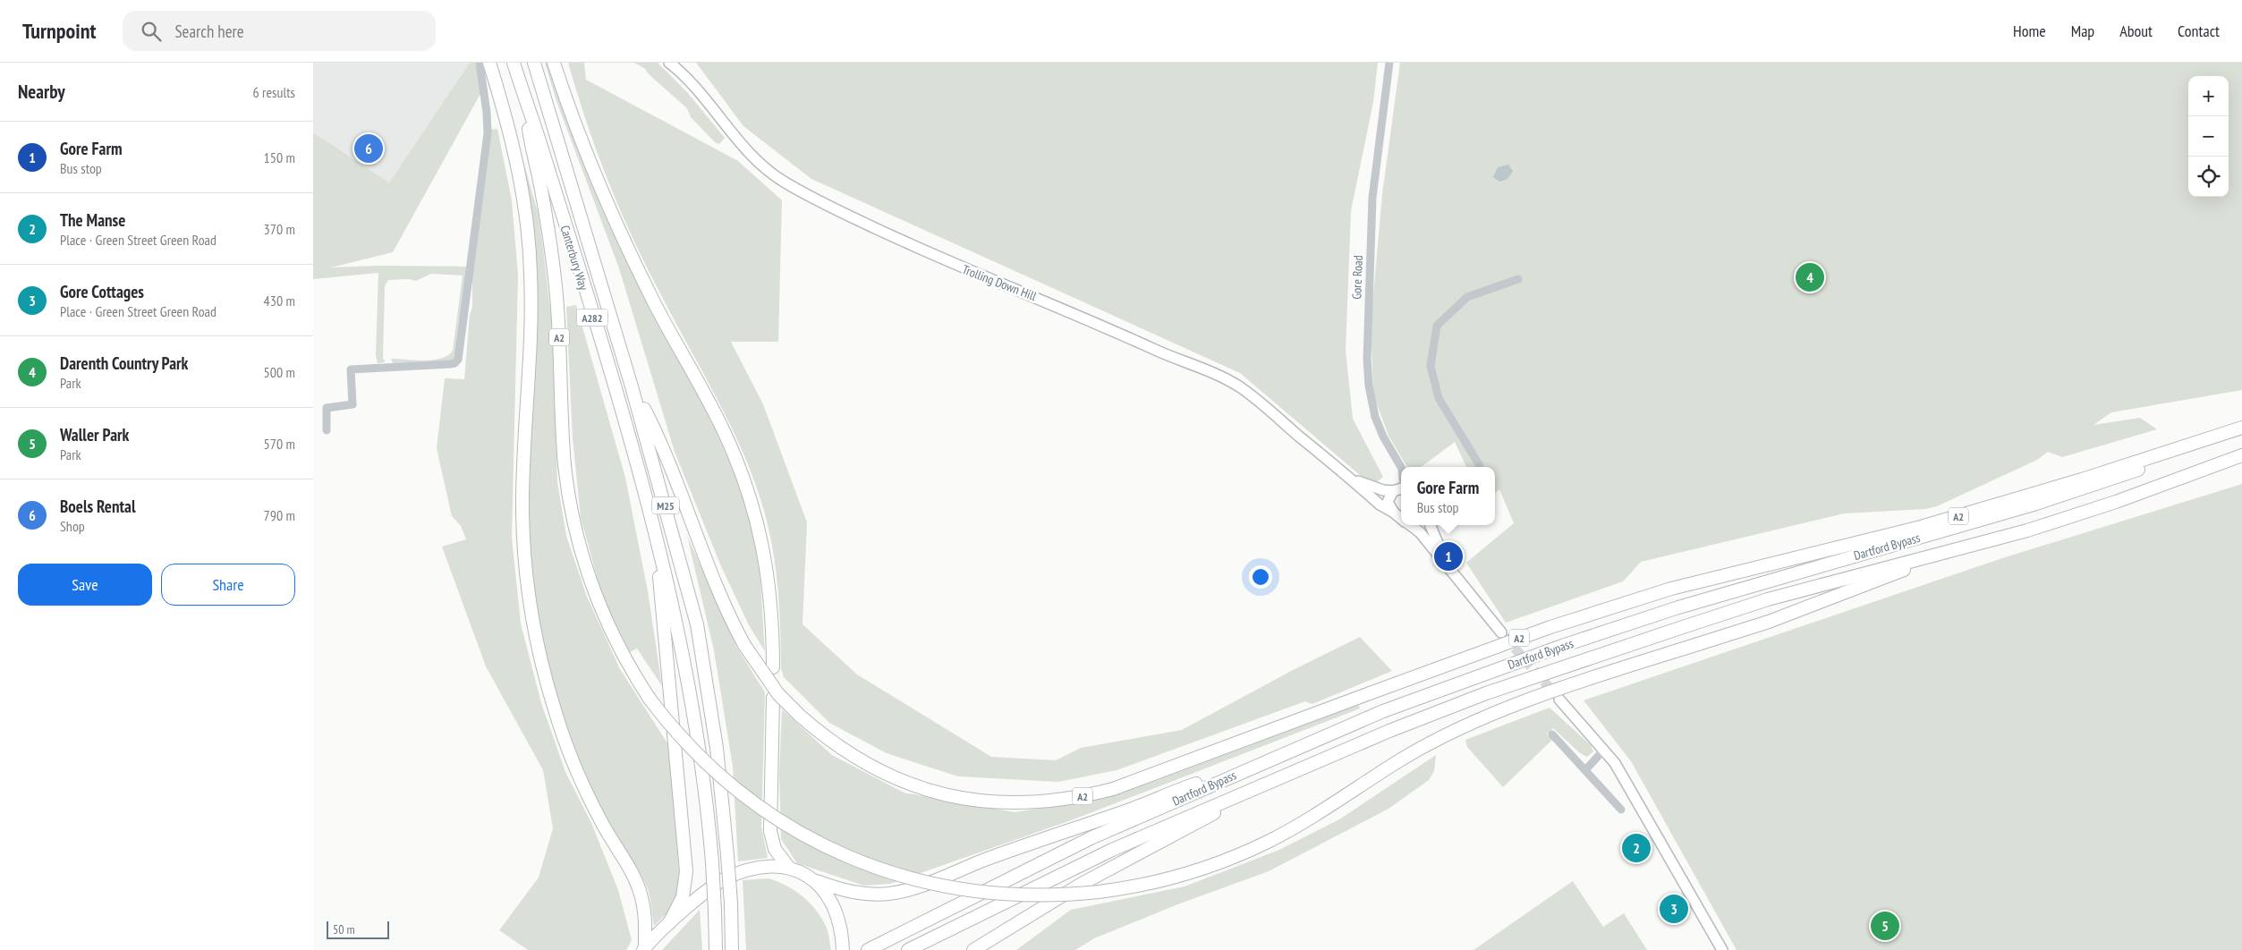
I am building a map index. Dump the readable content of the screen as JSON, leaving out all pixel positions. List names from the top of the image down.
{
  "streets": {
    "highway": [
      "Canterbury Way",
      "A282",
      "A2",
      "M25",
      "Dartford Bypass"
    ],
    "main road": ["Trolling Down Hill"],
    "street": ["Gore Road"]
  },
  "crossings": [
    ["Canterbury Way", "A2"],
    ["Canterbury Way", "M25"],
    ["A2", "M25"],
    ["A2", "Dartford Bypass"]
  ],
  "scale_bar": "50 m",
  "page": {
    "header": "Turnpoint",
    "search": "Search here",
    "nav": [
      "Home",
      "Map",
      "About",
      "Contact"
    ],
    "heading": ["Nearby", "6 results"],
    "map_buttons": ["+", "−"],
    "list": [
      {
        "mark": "1",
        "name": "Gore Farm",
        "note": "Bus stop",
        "value": "150 m"
      },
      {
        "mark": "2",
        "name": "The Manse",
        "note": "Place · Green Street Green Road",
        "value": "370 m"
      },
      {
        "mark": "3",
        "name": "Gore Cottages",
        "note": "Place · Green Street Green Road",
        "value": "430 m"
      },
      {
        "mark": "4",
        "name": "Darenth Country Park",
        "note": "Park",
        "value": "500 m"
      },
      {
        "mark": "5",
        "name": "Waller Park",
        "note": "Park",
        "value": "570 m"
      },
      {
        "mark": "6",
        "name": "Boels Rental",
        "note": "Shop",
        "value": "790 m"
      }
    ],
    "pins": [
      "6",
      "4",
      "1",
      "2",
      "3",
      "5"
    ],
    "popup": ["Gore Farm", "Bus stop"],
    "buttons": ["Save", "Share"],
    "scale": "50 m"
  }
}
